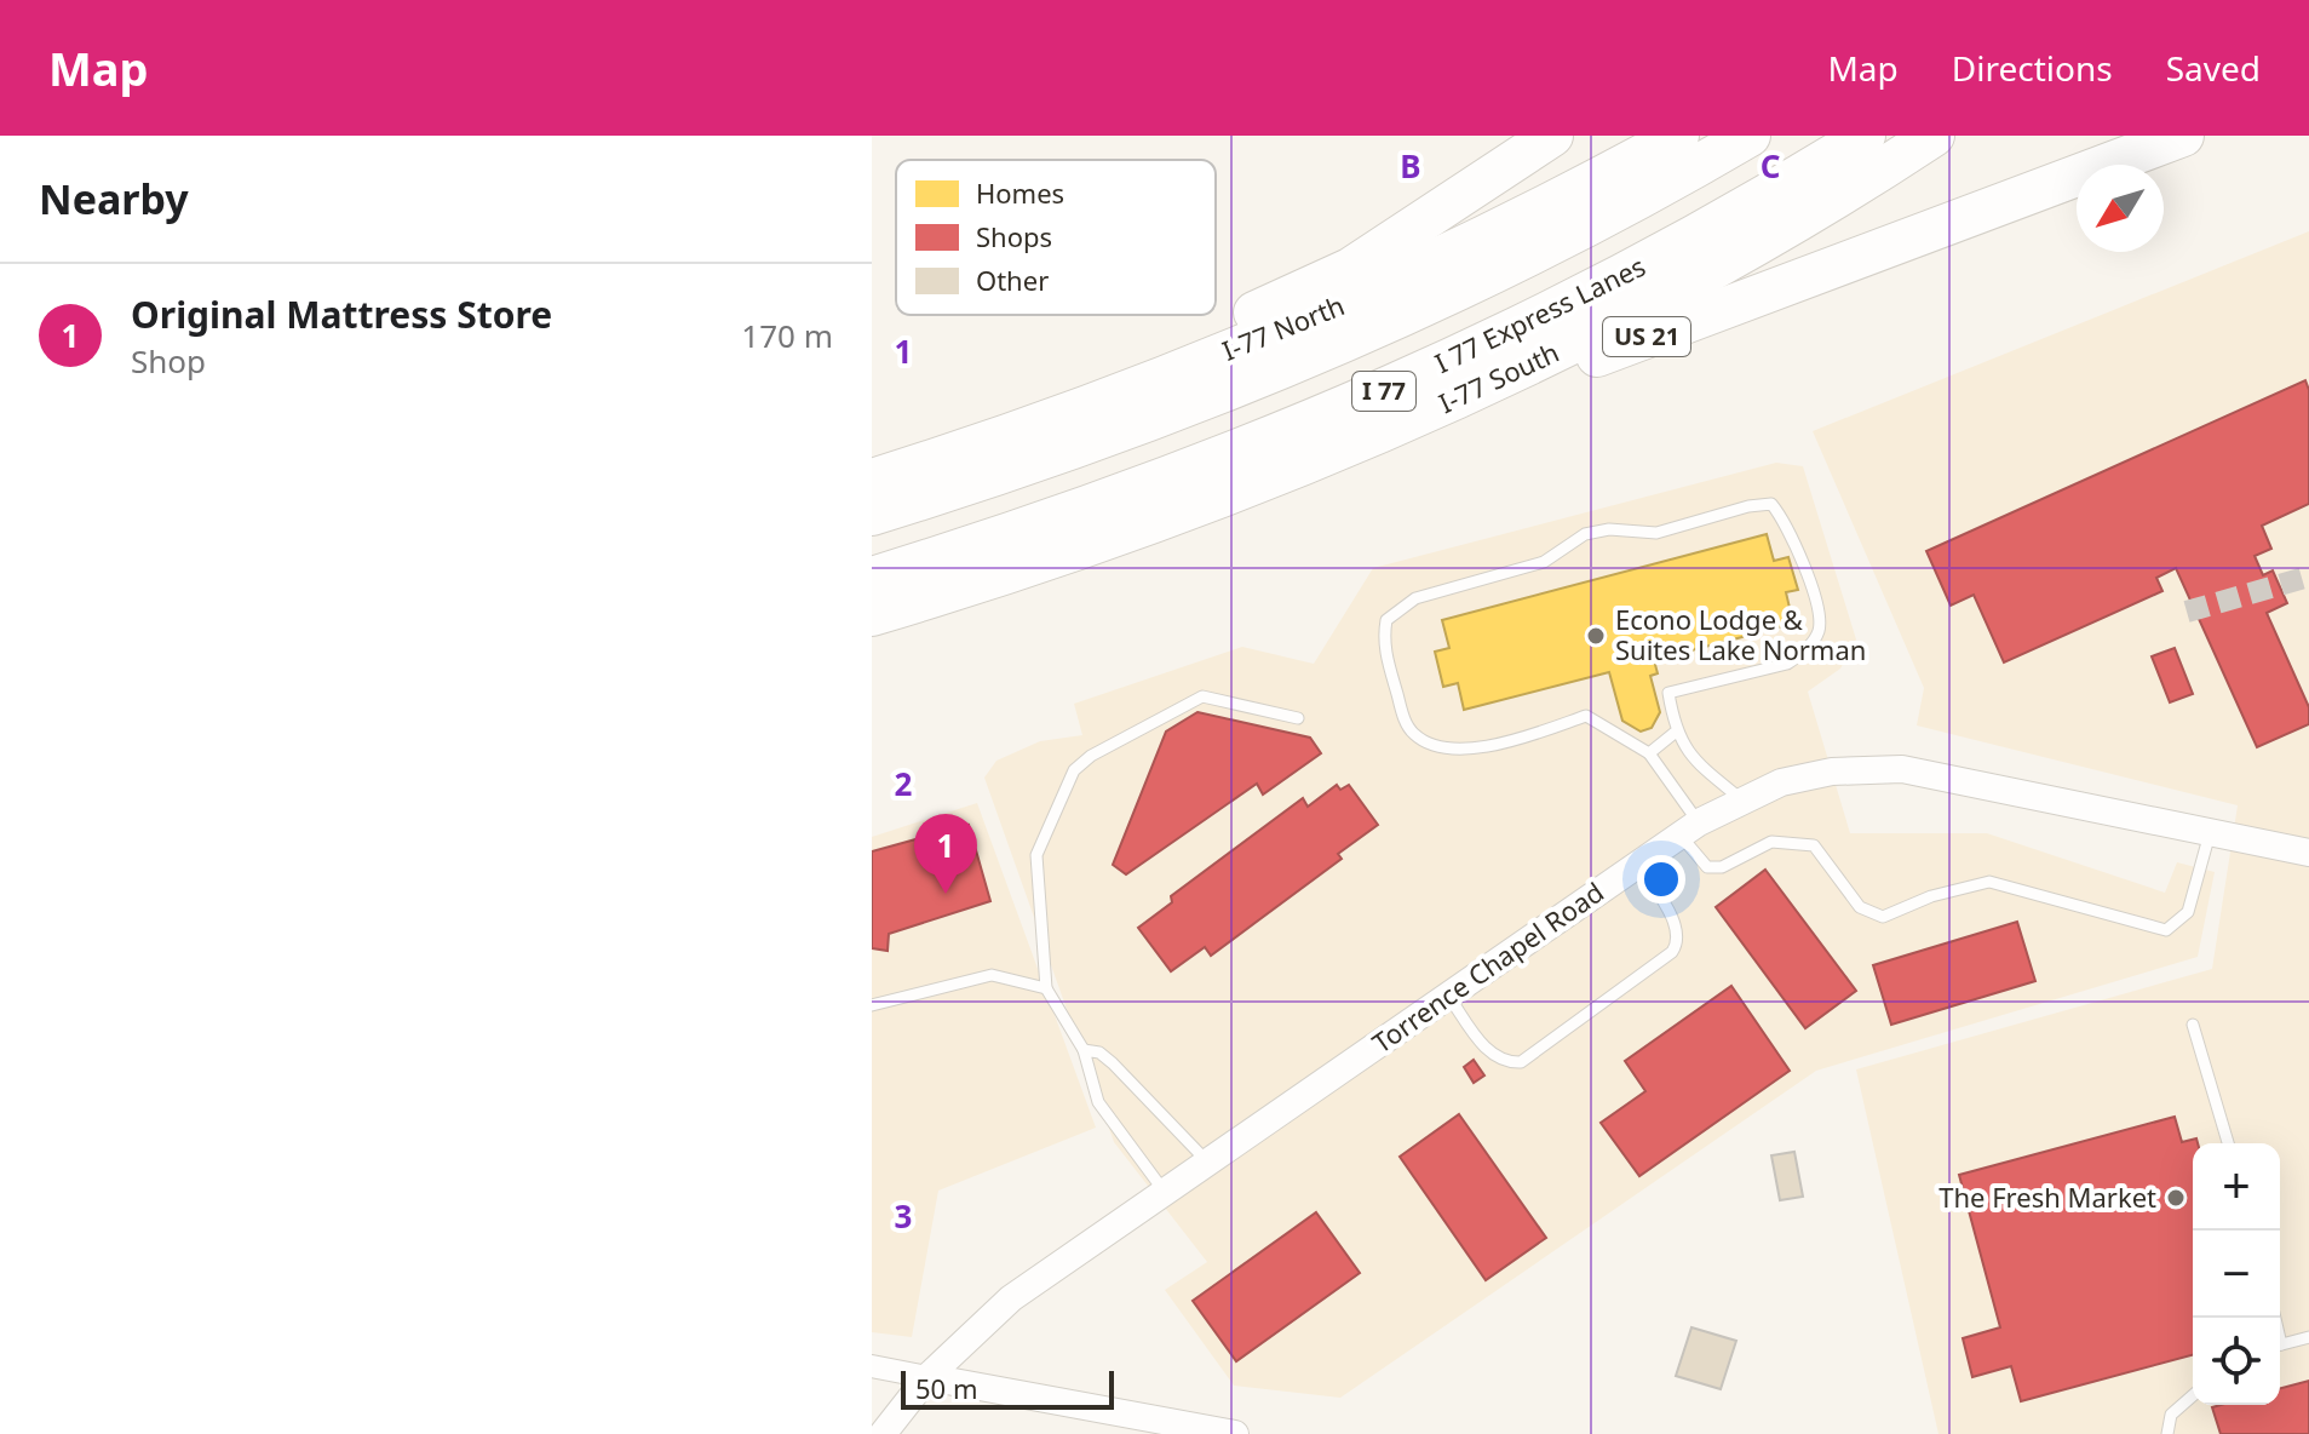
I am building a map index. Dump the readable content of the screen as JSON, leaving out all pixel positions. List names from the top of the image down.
{
  "streets": {
    "highway": [
      "I 77 Express Lanes",
      "I-77 North",
      "US 21",
      "I-77 South",
      "I 77"
    ],
    "street": ["Torrence Chapel Road"]
  },
  "crossings": [
    ["US 21", "I-77 South"]
  ],
  "places": ["Econo Lodge & Suites Lake Norman", "The Fresh Market"],
  "legend": ["Homes", "Shops", "Other"],
  "scale_bar": "50 m",
  "north": "bottom left",
  "page": {
    "header": "Map",
    "nav": ["Map", "Directions", "Saved"],
    "heading": "Nearby",
    "list": [
      {
        "mark": "1",
        "name": "Original Mattress Store",
        "note": "Shop",
        "value": "170 m"
      }
    ],
    "pins": "1",
    "map_buttons": ["+", "−"],
    "scale": "50 m"
  },
  "grid": {
    "columns": ["B", "C"],
    "rows": ["1", "2", "3"]
  }
}
